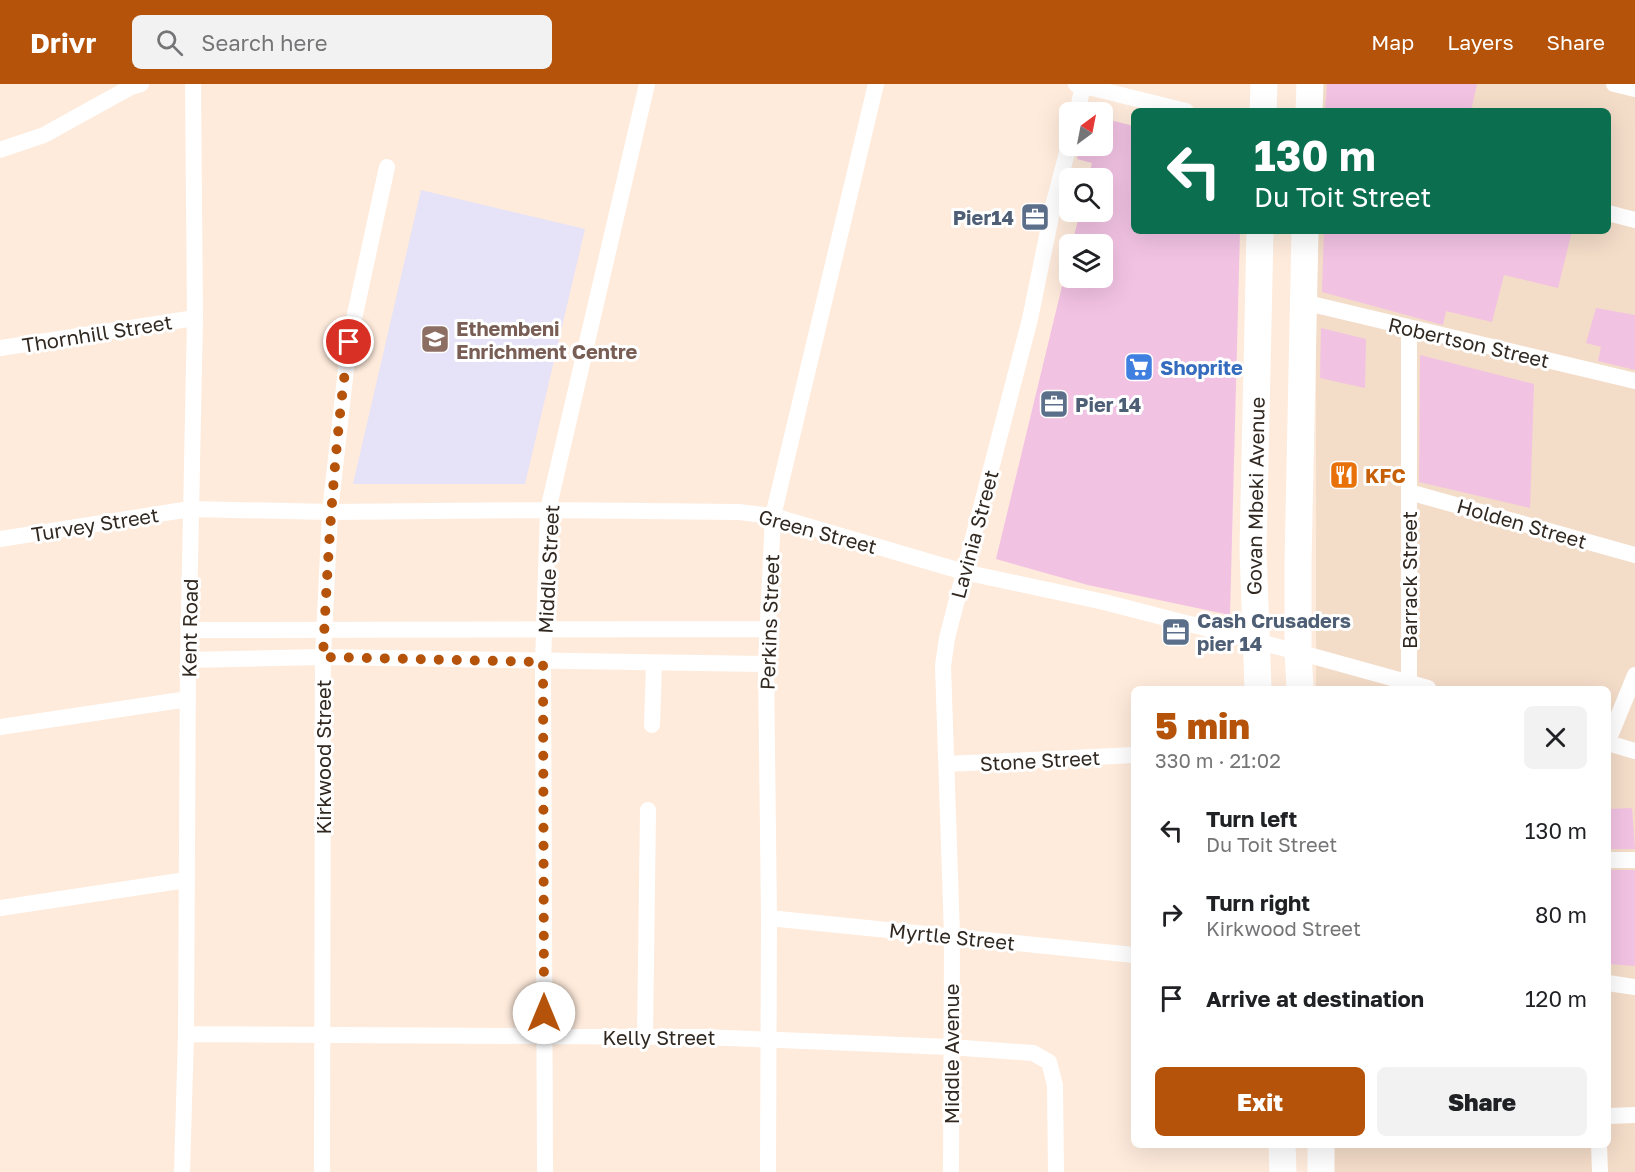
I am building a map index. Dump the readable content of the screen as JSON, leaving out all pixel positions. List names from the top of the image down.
{
  "streets": {
    "main road": ["Govan Mbeki Avenue"],
    "street": [
      "Thornhill Street",
      "Robertson Street",
      "Holden Street",
      "Turvey Street",
      "Green Street",
      "Lavinia Street",
      "Middle Street",
      "Barrack Street",
      "Perkins Street",
      "Kent Road",
      "Kirkwood Street",
      "Stone Street",
      "Myrtle Street",
      "Kelly Street",
      "Middle Avenue"
    ]
  },
  "crossings": [
    ["Thornhill Street", "Kent Road"],
    ["Robertson Street", "Barrack Street"],
    ["Govan Mbeki Avenue", "Green Street"],
    ["Holden Street", "Barrack Street"],
    ["Turvey Street", "Green Street"],
    ["Turvey Street", "Kent Road"],
    ["Green Street", "Lavinia Street"],
    ["Green Street", "Middle Street"],
    ["Green Street", "Barrack Street"],
    ["Green Street", "Perkins Street"],
    ["Green Street", "Kent Road"],
    ["Green Street", "Kirkwood Street"],
    ["Lavinia Street", "Stone Street"],
    ["Lavinia Street", "Myrtle Street"],
    ["Lavinia Street", "Middle Avenue"],
    ["Middle Street", "Kelly Street"],
    ["Perkins Street", "Myrtle Street"],
    ["Perkins Street", "Kelly Street"],
    ["Kent Road", "Kelly Street"],
    ["Kirkwood Street", "Kelly Street"],
    ["Myrtle Street", "Middle Avenue"],
    ["Kelly Street", "Middle Avenue"]
  ],
  "places": {
    "office": ["Pier14", "Pier 14", "Cash Crusaders pier 14"],
    "school or university": ["Ethembeni Enrichment Centre"],
    "supermarket": ["Shoprite"],
    "restaurant": ["KFC"]
  },
  "north": "top right",
  "page": {
    "header": "Drivr",
    "search": "Search here",
    "nav": ["Map", "Layers", "Share"],
    "turn": ["130 m", "Du Toit Street"],
    "heading": ["5 min", "330 m · 21:02"],
    "list": [
      {
        "name": "Turn left",
        "note": "Du Toit Street",
        "value": "130 m"
      },
      {
        "name": "Turn right",
        "note": "Kirkwood Street",
        "value": "80 m"
      },
      {
        "name": "Arrive at destination",
        "value": "120 m"
      }
    ],
    "buttons": ["Exit", "Share"]
  }
}
